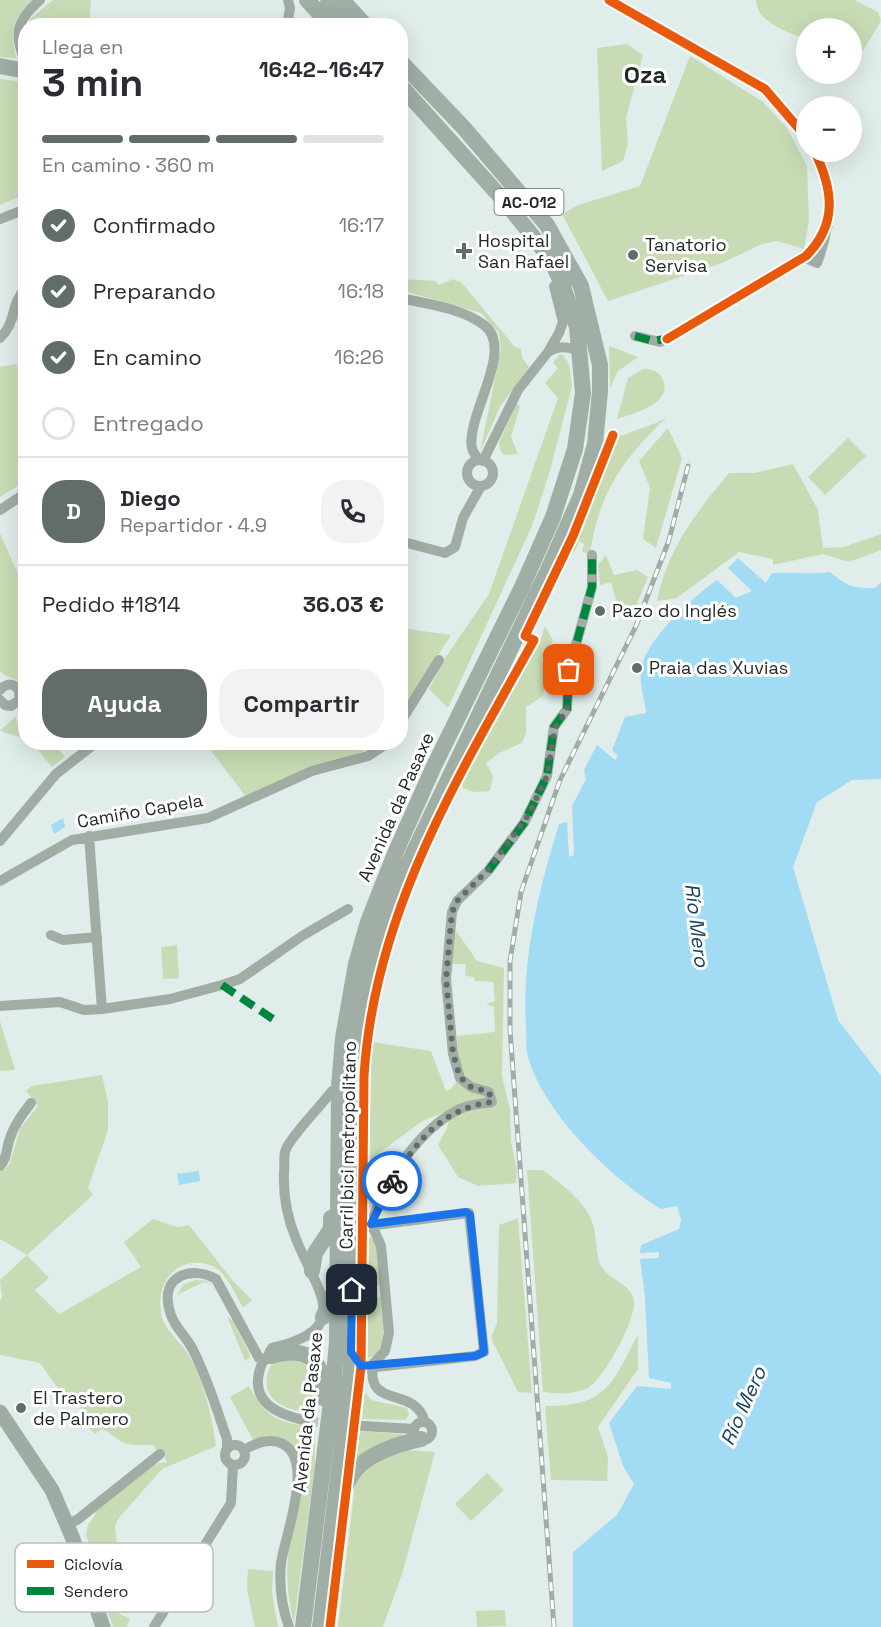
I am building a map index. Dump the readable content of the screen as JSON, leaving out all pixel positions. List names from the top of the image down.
{
  "streets": {
    "main road": ["AC-012", "Avenida da Pasaxe"],
    "street": ["Camiño Capela"],
    "cycle path": ["Carril bici metropolitano"]
  },
  "districts": ["Oza"],
  "water": ["Río Mero"],
  "places": {
    "health": ["Hospital San Rafael"],
    "other": [
      "Tanatorio Servisa",
      "Pazo do Inglés",
      "Praia das Xuvias",
      "El Trastero de Palmero"
    ]
  },
  "legend": ["Ciclovía", "Sendero"],
  "page": {
    "map_buttons": ["+", "−"],
    "heading": ["3 min", "Llega en", "16:42–16:47"],
    "panel": [
      "Diego",
      "Repartidor · 4.9",
      "Pedido #1814",
      "36.03 €"
    ],
    "bar": "En camino · 360 m",
    "list": [
      ["Confirmado", "16:17"],
      ["Preparando", "16:18"],
      ["En camino", "16:26"],
      "Entregado"
    ],
    "round": "D",
    "buttons": ["Ayuda", "Compartir"]
  }
}
